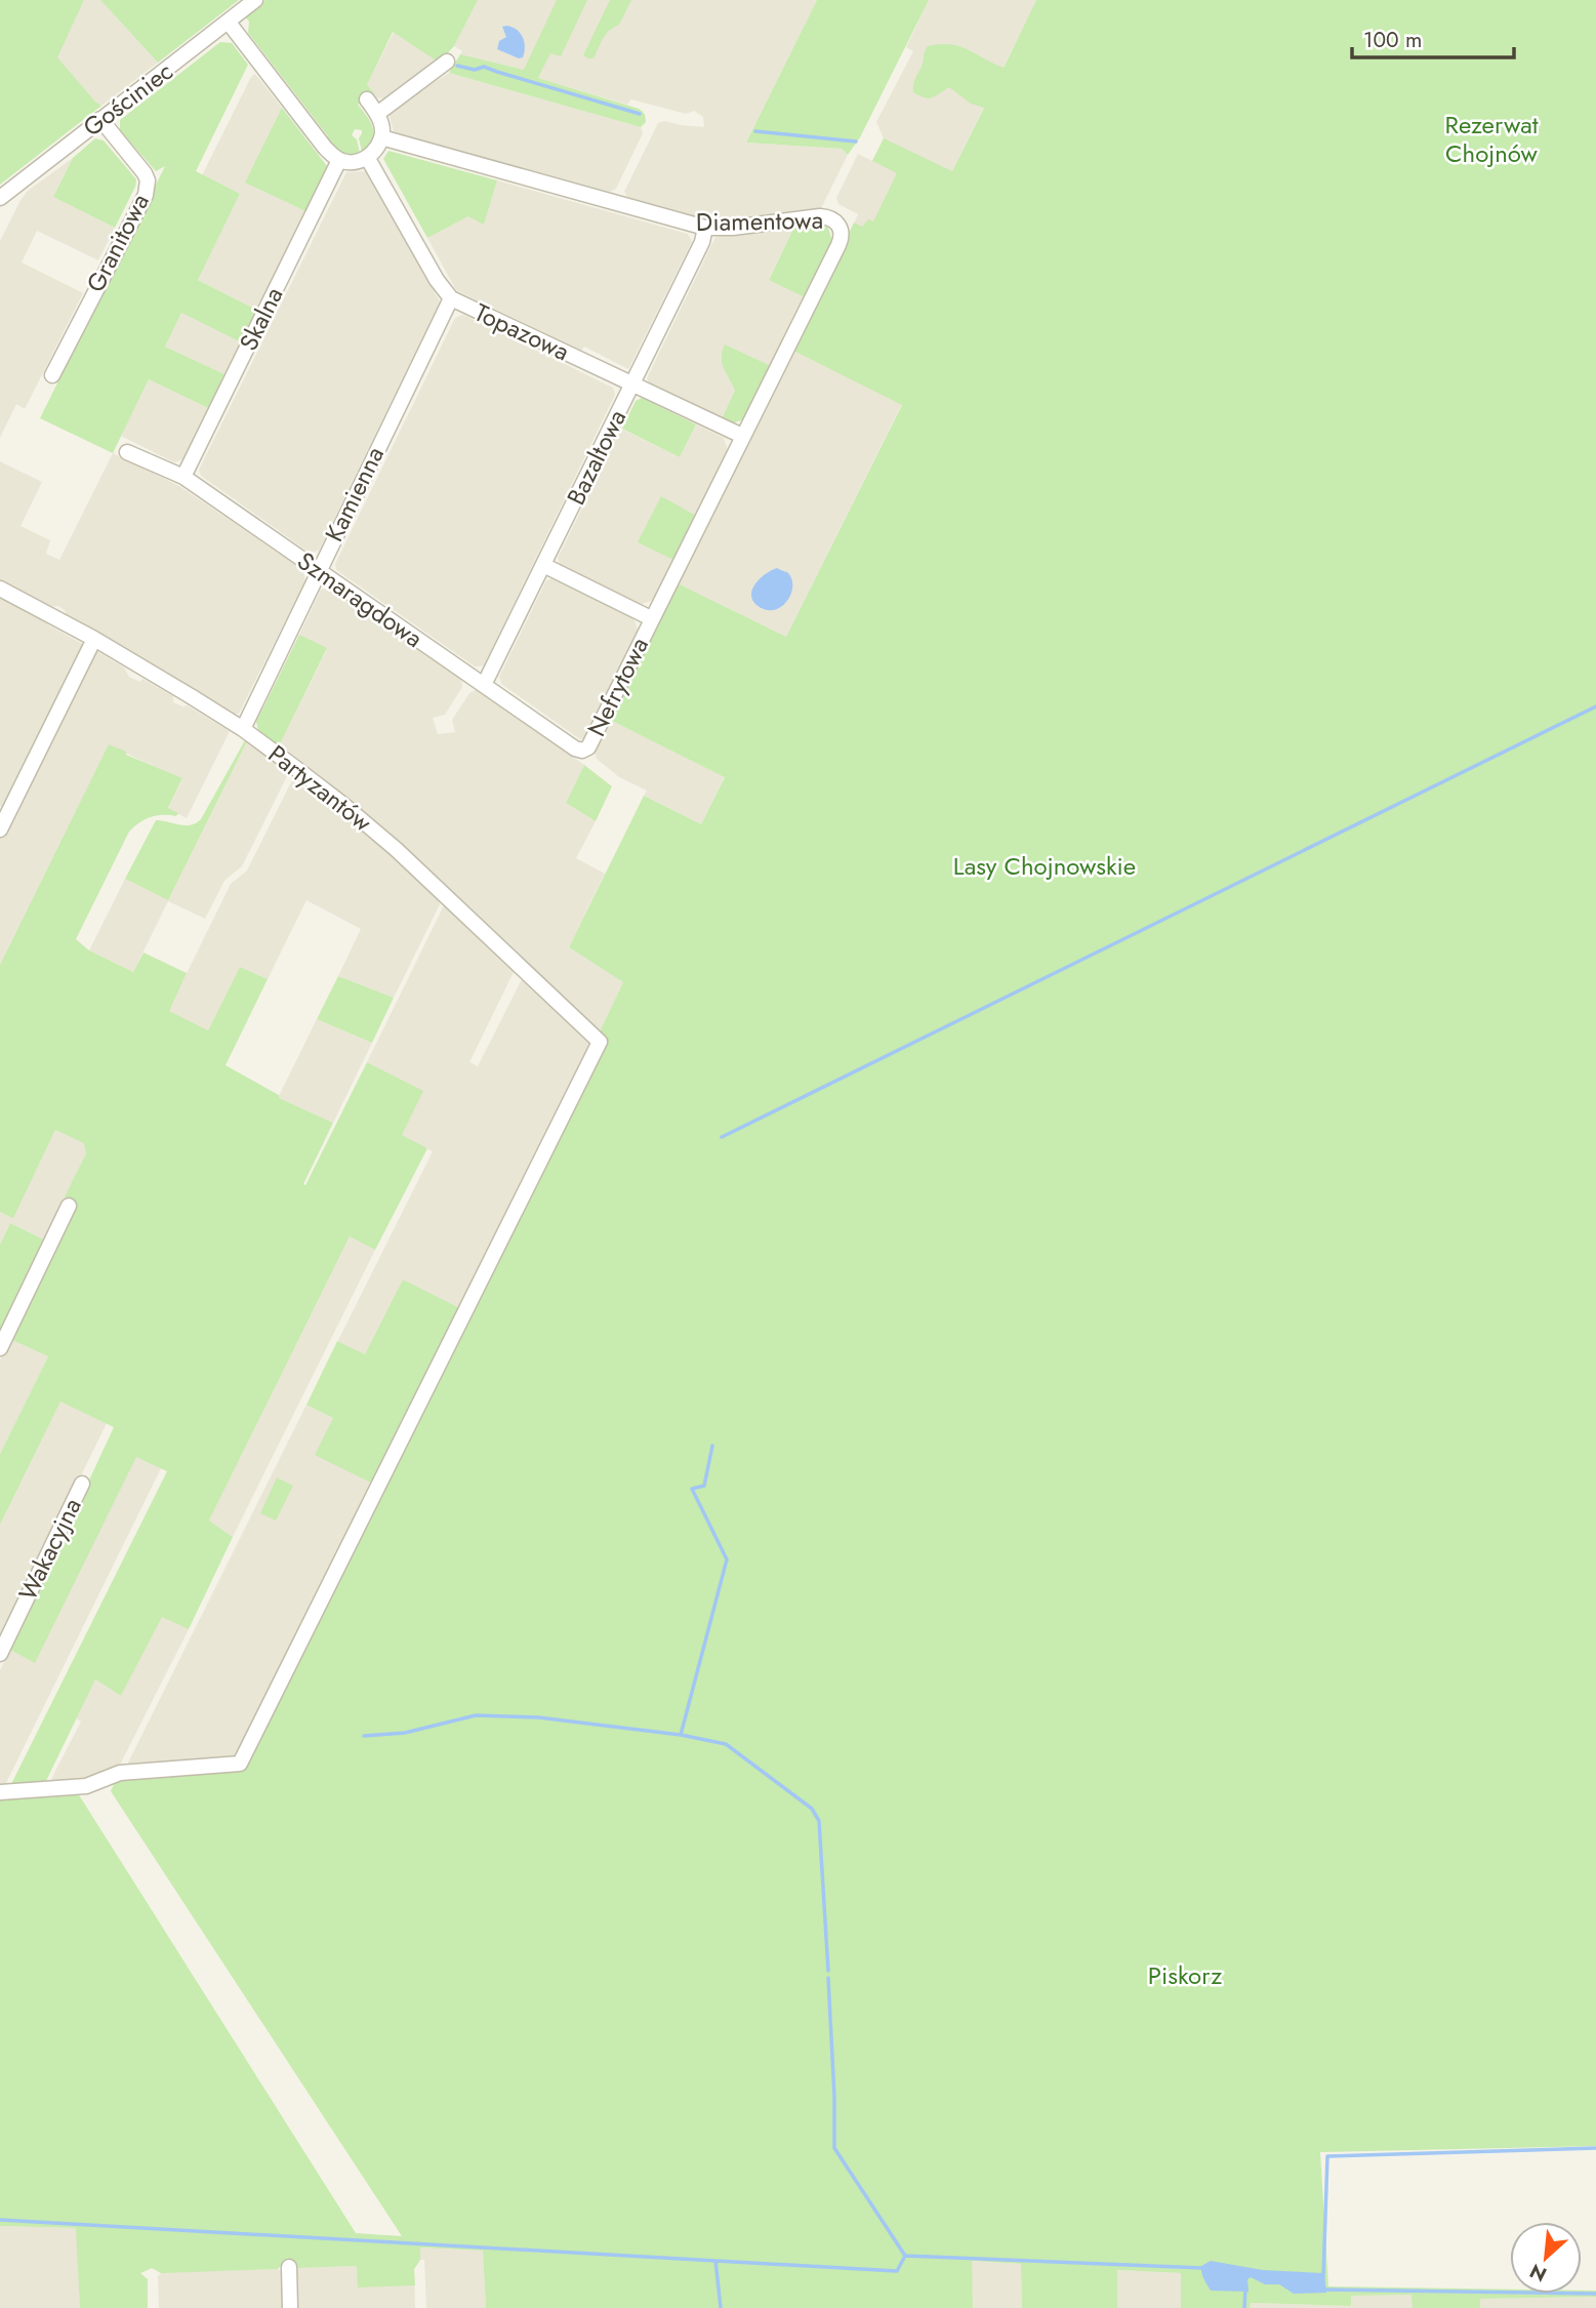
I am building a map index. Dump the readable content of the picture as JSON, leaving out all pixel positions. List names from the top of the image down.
{
  "streets": {
    "street": [
      "Gościniec",
      "Diamentowa",
      "Granitowa",
      "Skalna",
      "Topazowa",
      "Bazaltowa",
      "Kamienna",
      "Szmaragdowa",
      "Nefrytowa",
      "Partyzantów",
      "Wakacyjna"
    ]
  },
  "crossings": [
    ["Gościniec", "Granitowa"],
    ["Diamentowa", "Topazowa"],
    ["Diamentowa", "Bazaltowa"],
    ["Diamentowa", "Nefrytowa"],
    ["Skalna", "Szmaragdowa"],
    ["Topazowa", "Bazaltowa"],
    ["Topazowa", "Kamienna"],
    ["Bazaltowa", "Szmaragdowa"],
    ["Bazaltowa", "Nefrytowa"],
    ["Kamienna", "Szmaragdowa"],
    ["Kamienna", "Partyzantów"],
    ["Szmaragdowa", "Nefrytowa"]
  ],
  "parks": ["Rezerwat Chojnów", "Lasy Chojnowskie", "Piskorz"],
  "scale_bar": "100 m",
  "north": "bottom left"
}
